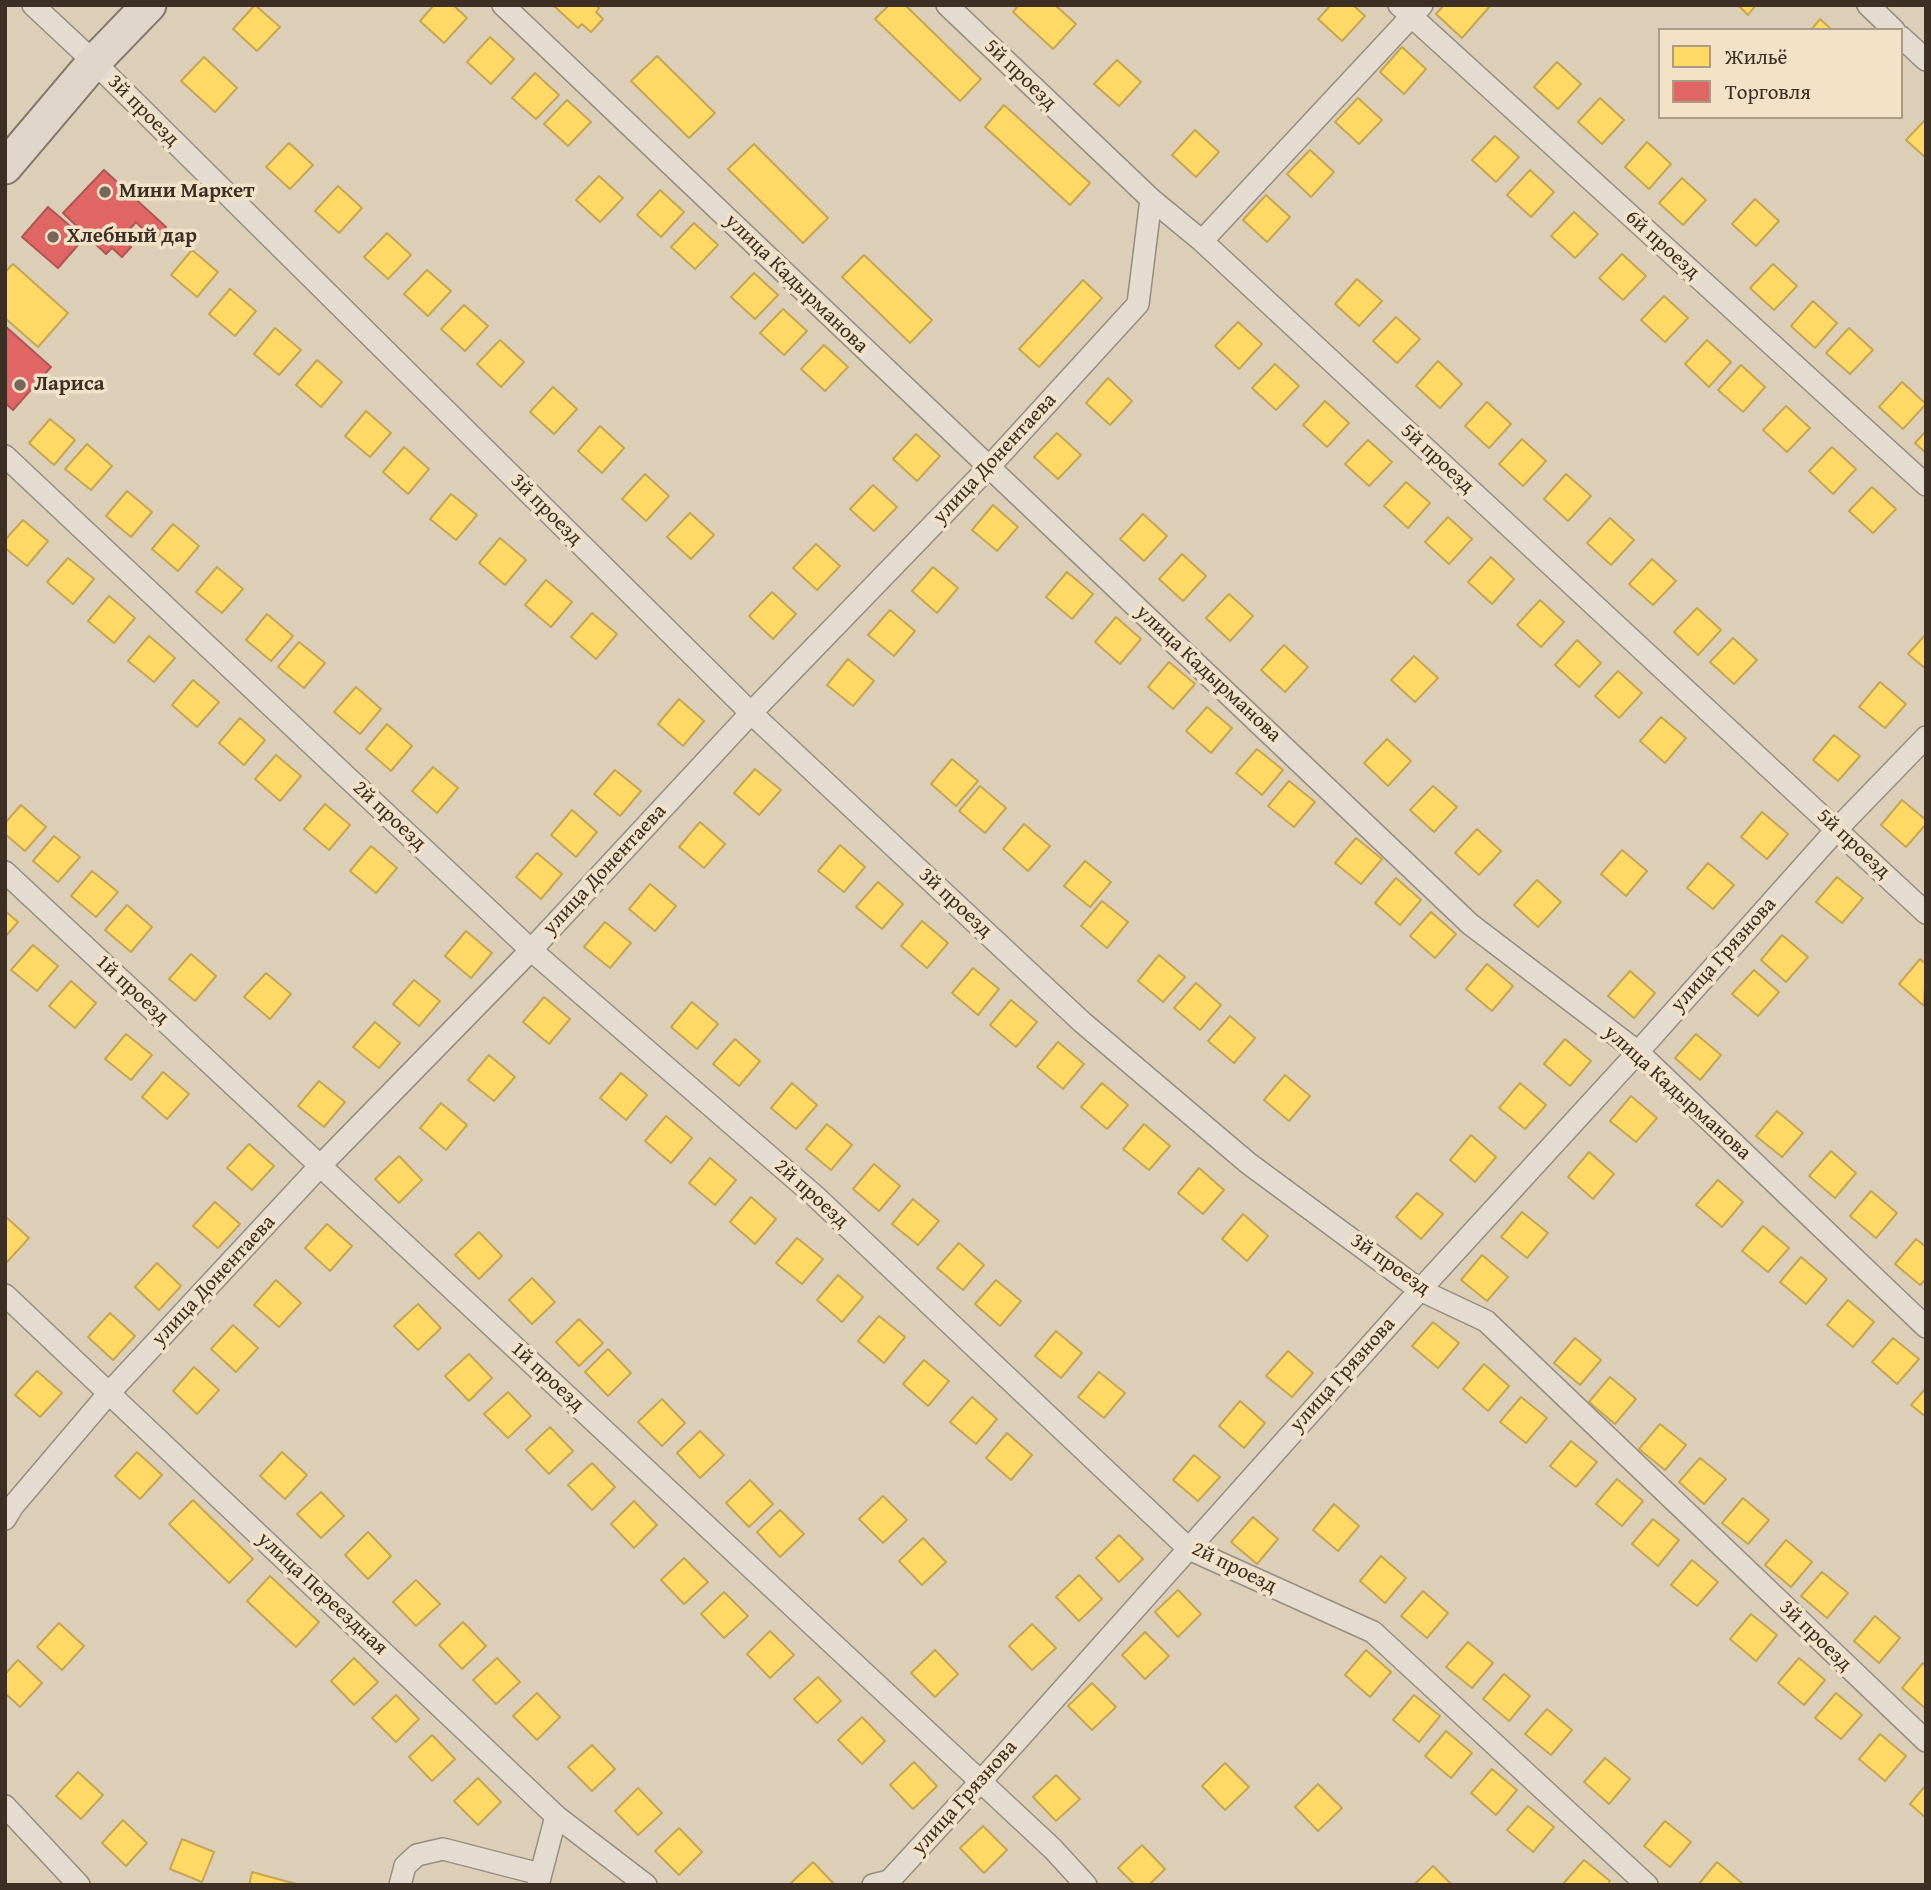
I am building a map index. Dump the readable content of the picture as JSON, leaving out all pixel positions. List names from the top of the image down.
{
  "streets": {
    "street": [
      "5й проезд",
      "3й проезд",
      "6й проезд",
      "улица Кадырманова",
      "улица Донентаева",
      "2й проезд",
      "улица Грязнова",
      "1й проезд",
      "улица Переездная"
    ]
  },
  "crossings": [
    ["5й проезд", "улица Донентаева"],
    ["5й проезд", "улица Грязнова"],
    ["3й проезд", "улица Донентаева"],
    ["3й проезд", "улица Грязнова"],
    ["улица Кадырманова", "улица Донентаева"],
    ["улица Кадырманова", "улица Грязнова"],
    ["улица Донентаева", "2й проезд"],
    ["улица Донентаева", "1й проезд"],
    ["улица Донентаева", "улица Переездная"],
    ["2й проезд", "улица Грязнова"],
    ["улица Грязнова", "1й проезд"]
  ],
  "places": ["Мини Маркет", "Хлебный дар", "Лариса"],
  "legend": ["Жильё", "Торговля"]
}
